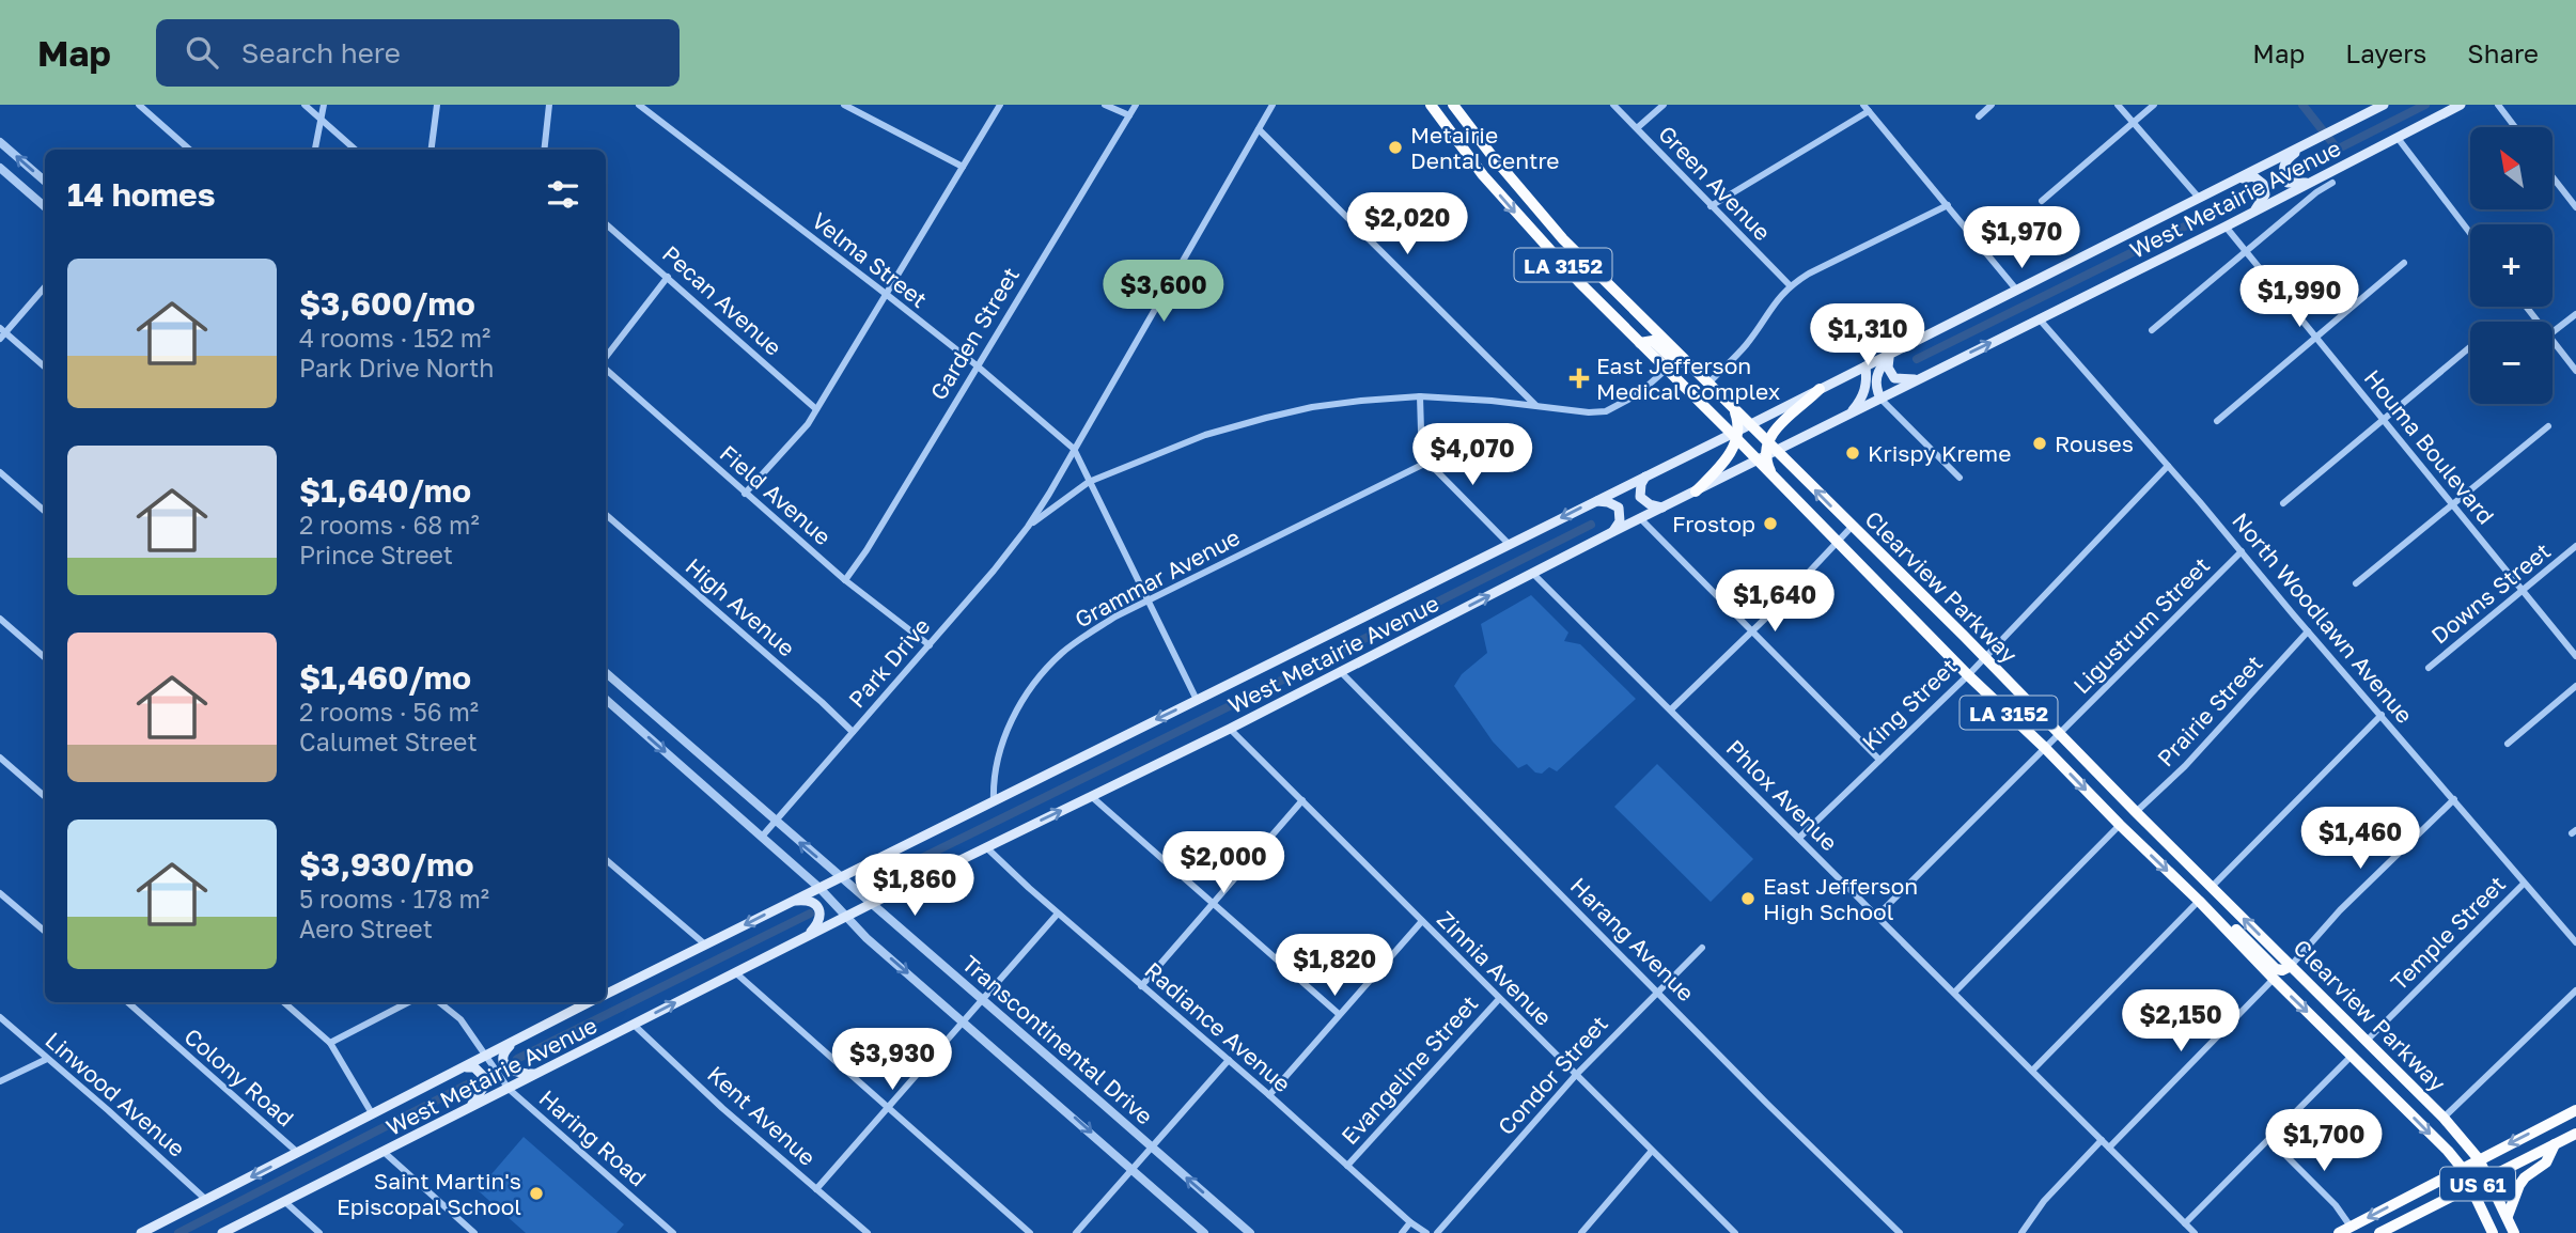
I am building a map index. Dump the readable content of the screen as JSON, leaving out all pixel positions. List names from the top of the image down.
{
  "streets": {
    "highway": ["LA 3152", "Clearview Parkway", "US 61"],
    "main road": ["West Metairie Avenue"],
    "street": [
      "Green Avenue",
      "Velma Street",
      "Pecan Avenue",
      "Garden Street",
      "Houma Boulevard",
      "Field Avenue",
      "Grammar Avenue",
      "Downs Street",
      "High Avenue",
      "North Woodlawn Avenue",
      "Ligustrum Street",
      "Park Drive",
      "King Street",
      "Prairie Street",
      "Phlox Avenue",
      "Temple Street",
      "Harang Avenue",
      "Zinnia Avenue",
      "Radiance Avenue",
      "Transcontinental Drive",
      "Evangeline Street",
      "Condor Street",
      "Colony Road",
      "Linwood Avenue",
      "Kent Avenue",
      "Haring Road"
    ]
  },
  "crossings": [
    ["West Metairie Avenue", "Houma Boulevard"],
    ["West Metairie Avenue", "Grammar Avenue"],
    ["West Metairie Avenue", "Clearview Parkway"],
    ["West Metairie Avenue", "North Woodlawn Avenue"],
    ["West Metairie Avenue", "Phlox Avenue"],
    ["West Metairie Avenue", "Harang Avenue"],
    ["West Metairie Avenue", "Zinnia Avenue"],
    ["West Metairie Avenue", "Radiance Avenue"],
    ["West Metairie Avenue", "Transcontinental Drive"],
    ["West Metairie Avenue", "Colony Road"],
    ["West Metairie Avenue", "Linwood Avenue"],
    ["West Metairie Avenue", "Kent Avenue"],
    ["West Metairie Avenue", "Haring Road"],
    ["Velma Street", "Garden Street"],
    ["LA 3152", "Clearview Parkway"],
    ["LA 3152", "US 61"],
    ["Garden Street", "Field Avenue"],
    ["Houma Boulevard", "Downs Street"],
    ["Field Avenue", "Park Drive"],
    ["Clearview Parkway", "Ligustrum Street"],
    ["Clearview Parkway", "King Street"],
    ["Clearview Parkway", "Prairie Street"],
    ["Clearview Parkway", "Temple Street"],
    ["Clearview Parkway", "US 61"],
    ["High Avenue", "Park Drive"],
    ["North Woodlawn Avenue", "Ligustrum Street"],
    ["North Woodlawn Avenue", "King Street"],
    ["North Woodlawn Avenue", "Prairie Street"],
    ["North Woodlawn Avenue", "Temple Street"],
    ["Ligustrum Street", "Phlox Avenue"],
    ["Park Drive", "Transcontinental Drive"],
    ["King Street", "Phlox Avenue"],
    ["Harang Avenue", "Condor Street"],
    ["Zinnia Avenue", "Evangeline Street"],
    ["Zinnia Avenue", "Condor Street"],
    ["Radiance Avenue", "Evangeline Street"]
  ],
  "places": {
    "other": [
      "Metairie Dental Centre",
      "Rouses",
      "Krispy Kreme",
      "Frostop",
      "East Jefferson High School",
      "Saint Martin's Episcopal School"
    ],
    "health": ["East Jefferson Medical Complex"]
  },
  "north": "top left",
  "page": {
    "header": "Map",
    "search": "Search here",
    "nav": ["Map", "Layers", "Share"],
    "map_buttons": ["+", "−"],
    "heading": "14 homes",
    "price": [
      "$2,020",
      "$1,970",
      "$3,600",
      "$1,990",
      "$1,310",
      "$4,070",
      "$1,640",
      "$1,460",
      "$2,000",
      "$1,860",
      "$1,820",
      "$2,150",
      "$3,930",
      "$1,700"
    ],
    "list": [
      {
        "name": "$3,600/mo",
        "note": "4 rooms · 152 m² · Park Drive North"
      },
      {
        "name": "$1,640/mo",
        "note": "2 rooms · 68 m² · Prince Street"
      },
      {
        "name": "$1,460/mo",
        "note": "2 rooms · 56 m² · Calumet Street"
      },
      {
        "name": "$3,930/mo",
        "note": "5 rooms · 178 m² · Aero Street"
      }
    ]
  }
}
